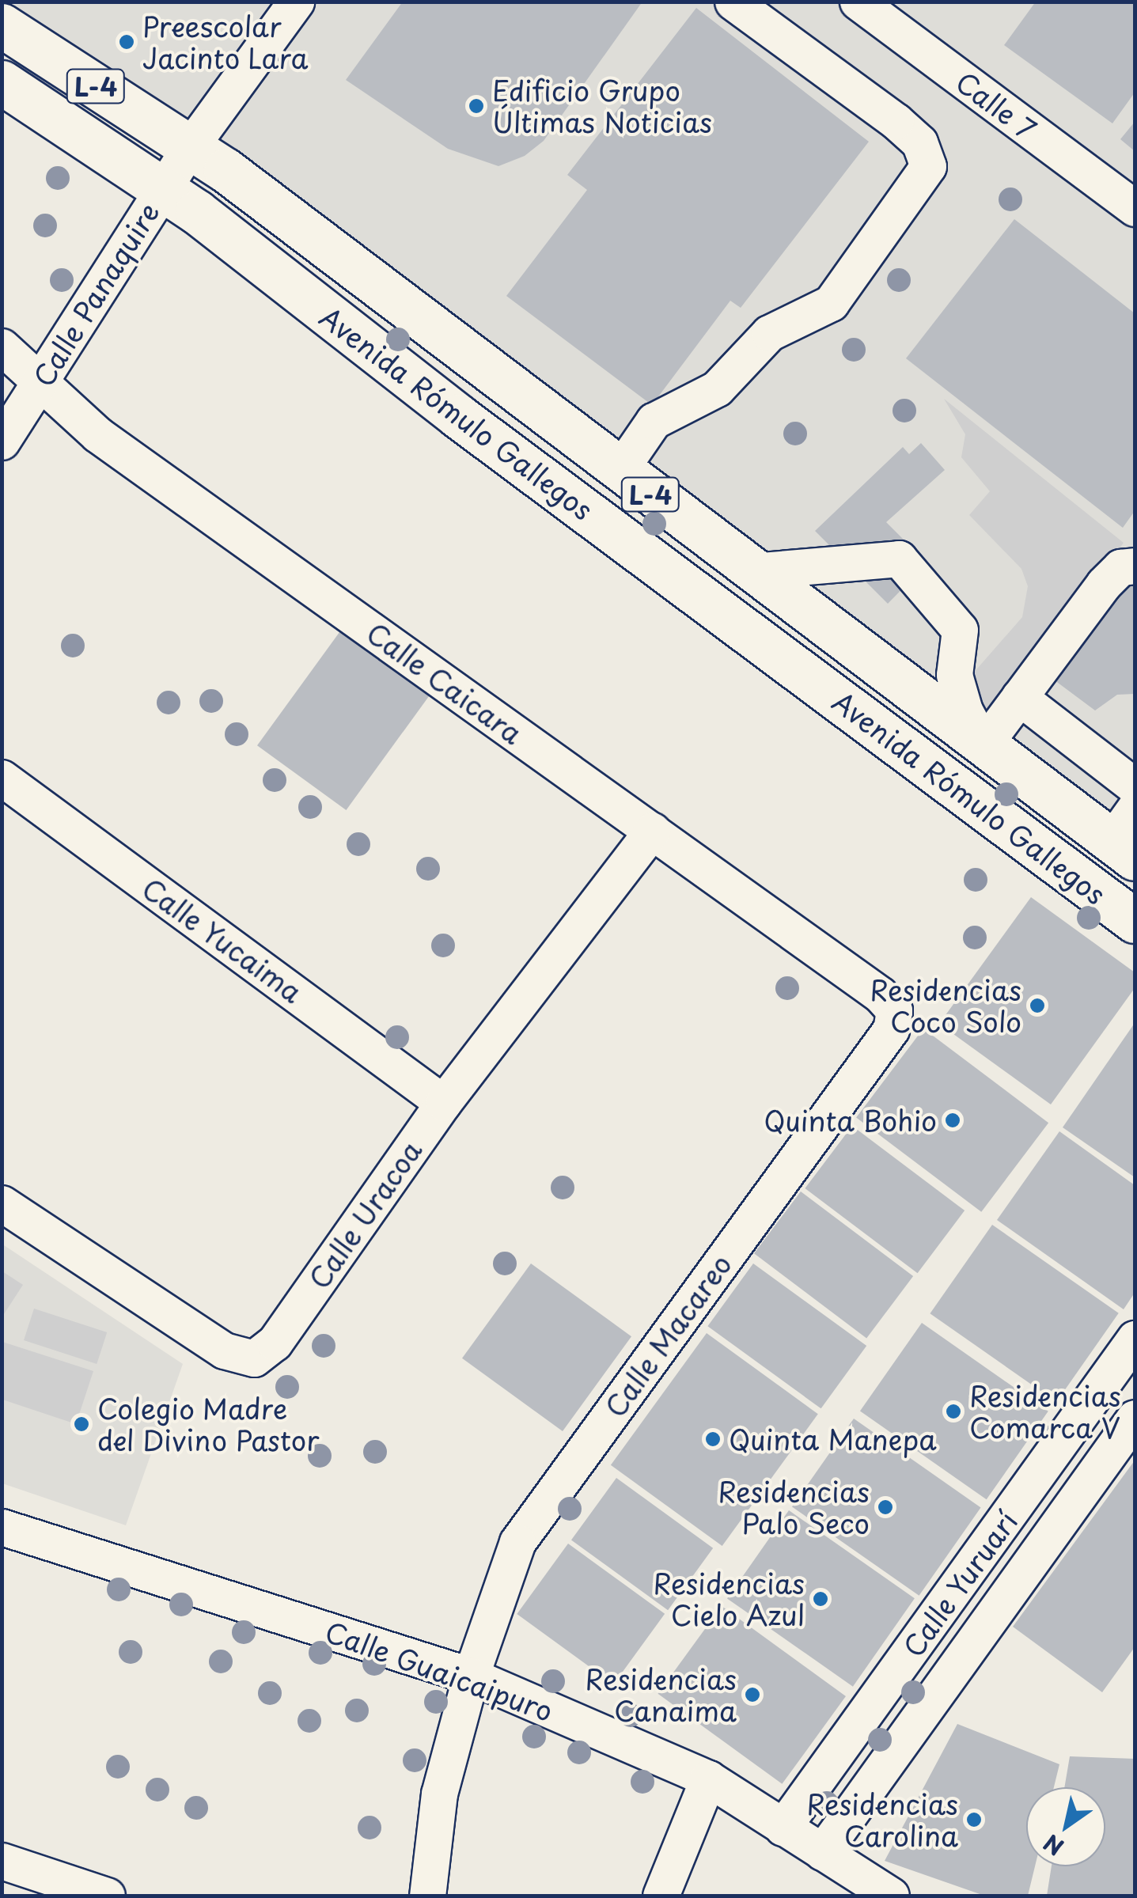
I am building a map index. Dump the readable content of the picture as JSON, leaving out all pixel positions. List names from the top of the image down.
{
  "streets": {
    "main road": ["L-4", "Avenida Rómulo Gallegos"],
    "street": [
      "Calle 7",
      "Calle Panaquire",
      "Calle Caicara",
      "Calle Yucaima",
      "Calle Uracoa",
      "Calle Macareo",
      "Calle Yuruarí",
      "Calle Guaicaipuro"
    ]
  },
  "crossings": [
    ["Calle Panaquire", "Avenida Rómulo Gallegos"],
    ["Calle Panaquire", "Calle Caicara"],
    ["Calle Caicara", "Calle Uracoa"],
    ["Calle Caicara", "Calle Macareo"],
    ["Calle Yucaima", "Calle Uracoa"],
    ["Calle Macareo", "Calle Guaicaipuro"],
    ["Calle Yuruarí", "Calle Guaicaipuro"]
  ],
  "places": [
    "Preescolar Jacinto Lara",
    "Edificio Grupo Últimas Noticias",
    "Residencias Coco Solo",
    "Quinta Bohio",
    "Residencias Comarca V",
    "Colegio Madre del Divino Pastor",
    "Quinta Manepa",
    "Residencias Palo Seco",
    "Residencias Cielo Azul",
    "Residencias Canaima",
    "Residencias Carolina"
  ],
  "north": "bottom left"
}
